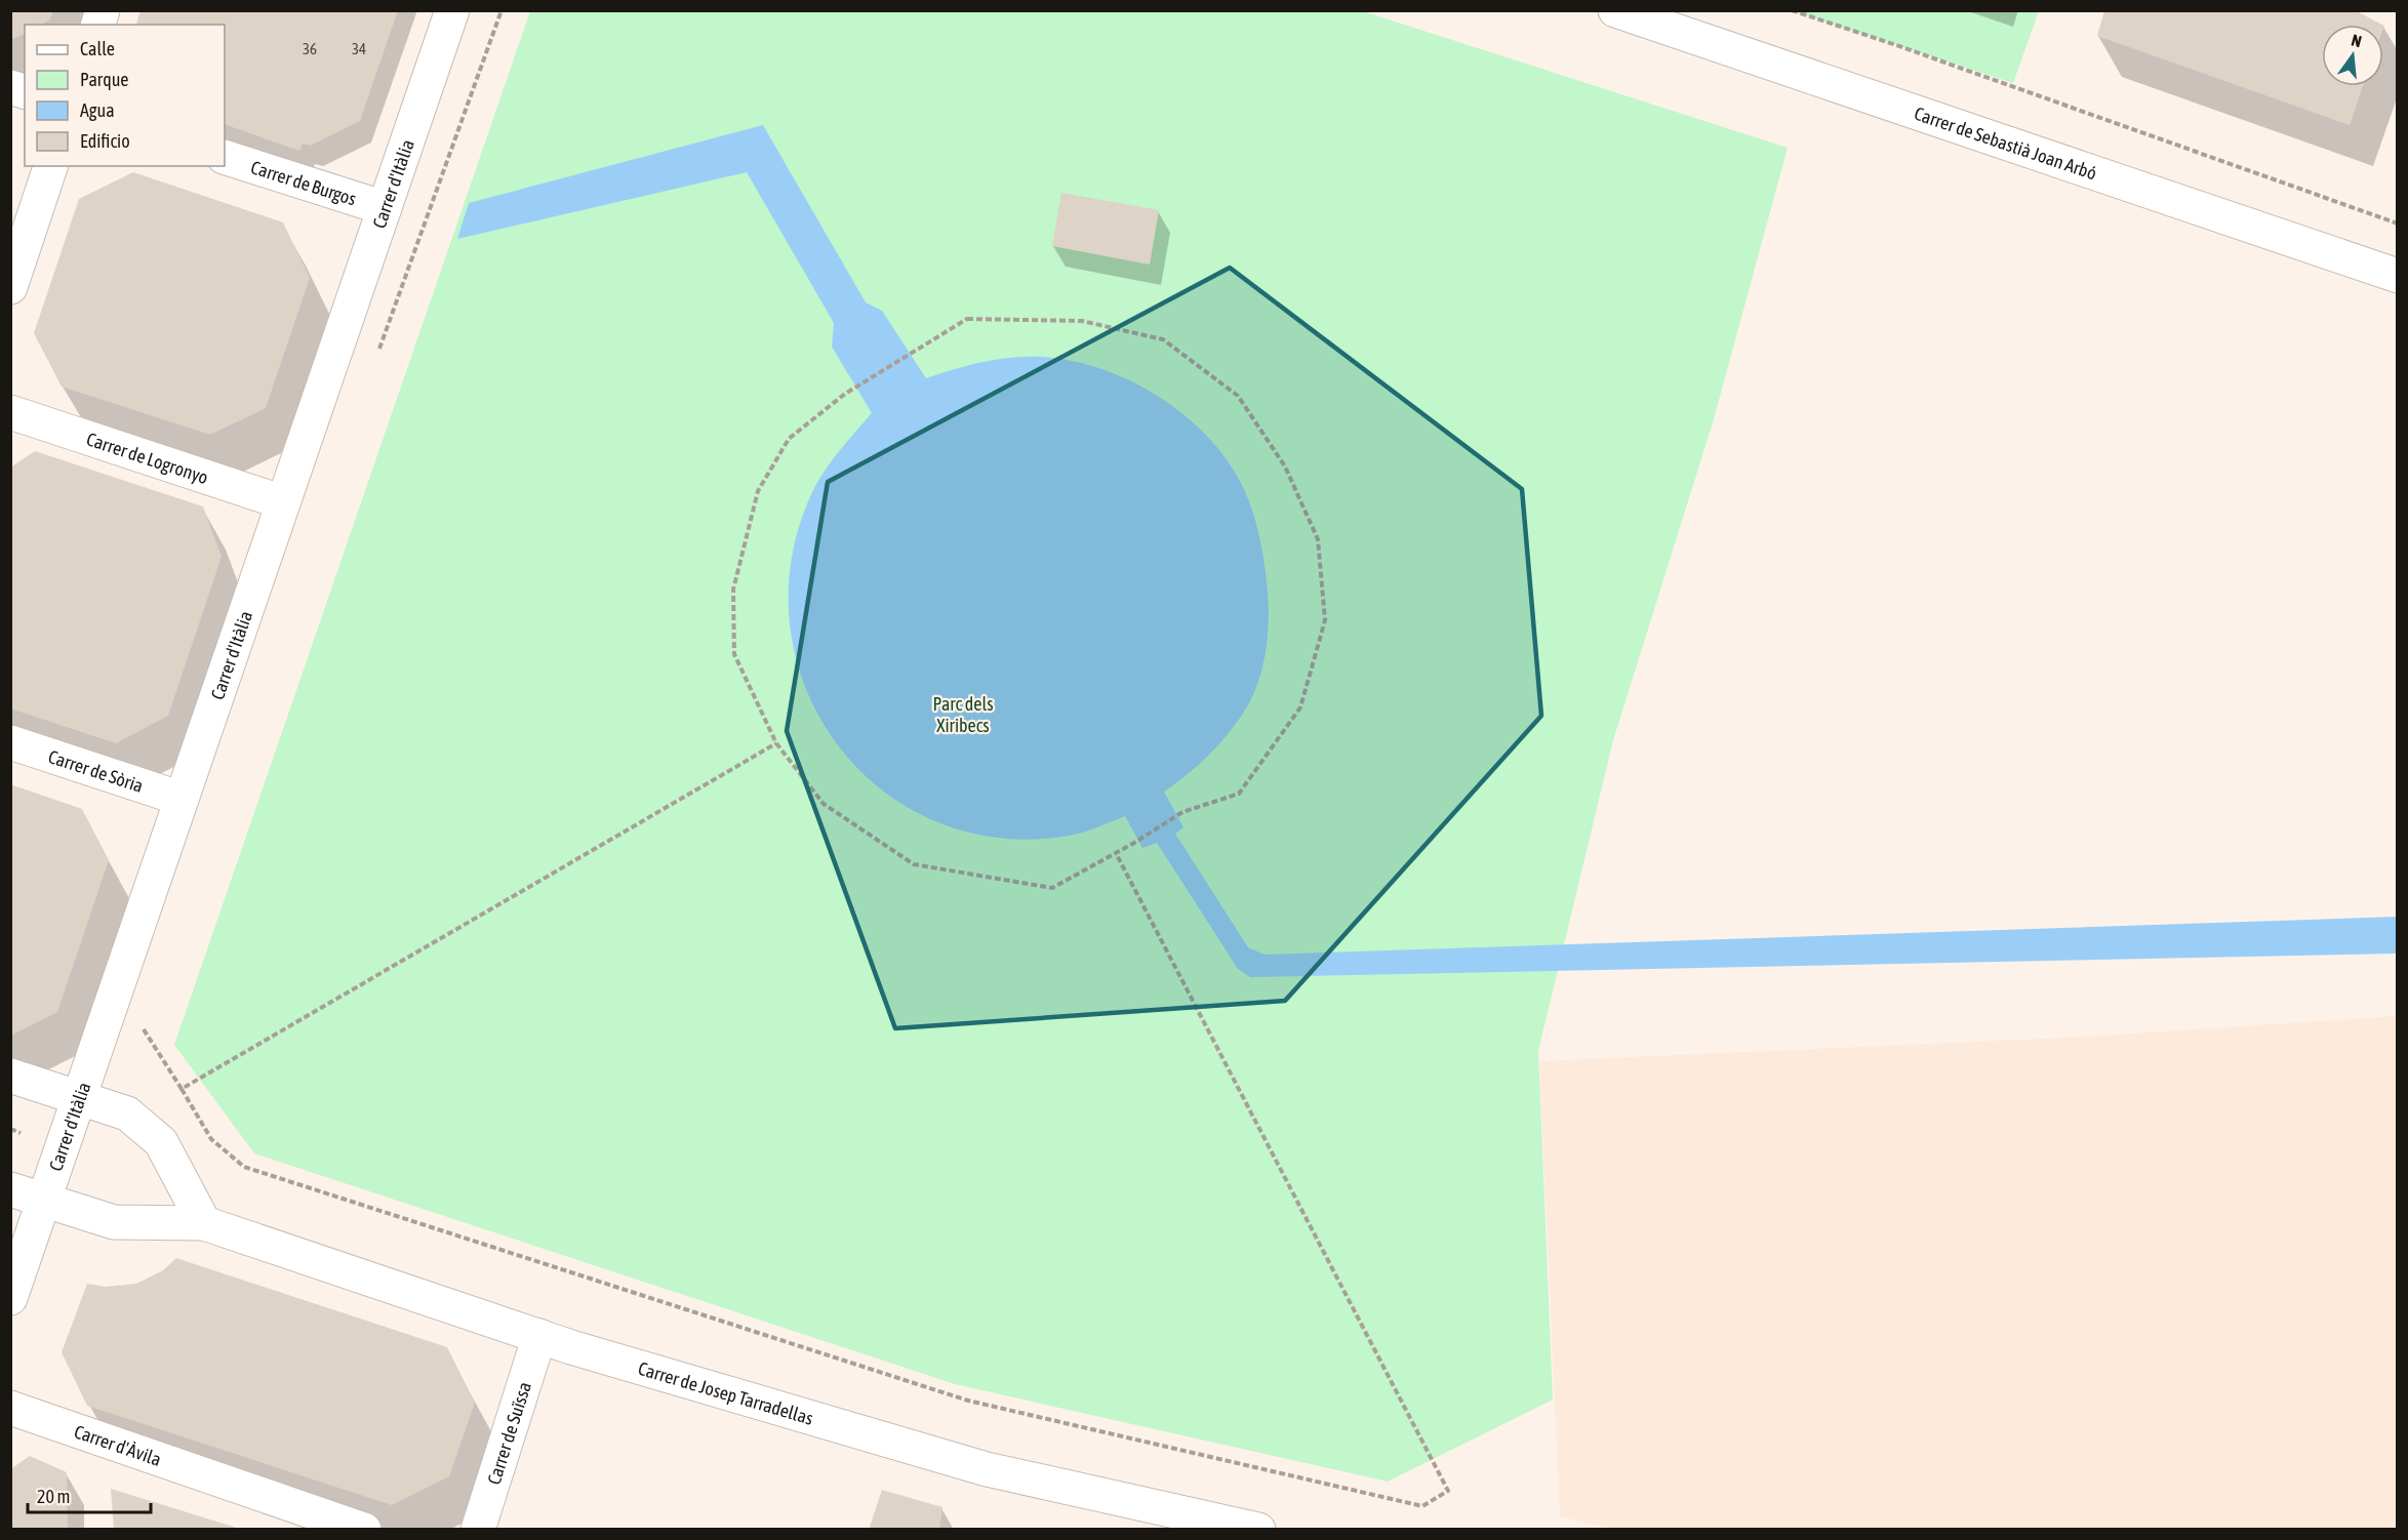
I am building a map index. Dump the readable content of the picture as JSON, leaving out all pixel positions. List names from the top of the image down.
{
  "streets": {
    "street": [
      "Carrer de Sebastià Joan Arbó",
      "Carrer de Burgos",
      "Carrer d'Itàlia",
      "Carrer de Logronyo",
      "Carrer de Sòria",
      "Carrer de Josep Tarradellas",
      "Carrer de Suïssa",
      "Carrer d'Àvila"
    ]
  },
  "crossings": [
    ["Carrer de Burgos", "Carrer d'Itàlia"],
    ["Carrer d'Itàlia", "Carrer de Logronyo"],
    ["Carrer d'Itàlia", "Carrer de Sòria"],
    ["Carrer d'Itàlia", "Carrer de Josep Tarradellas"],
    ["Carrer de Josep Tarradellas", "Carrer de Suïssa"]
  ],
  "parks": ["Parc dels Xiribecs"],
  "house_numbers": ["36", "34"],
  "legend": [
    "Calle",
    "Parque",
    "Agua",
    "Edificio"
  ],
  "scale_bar": "20 m",
  "north": "top"
}
